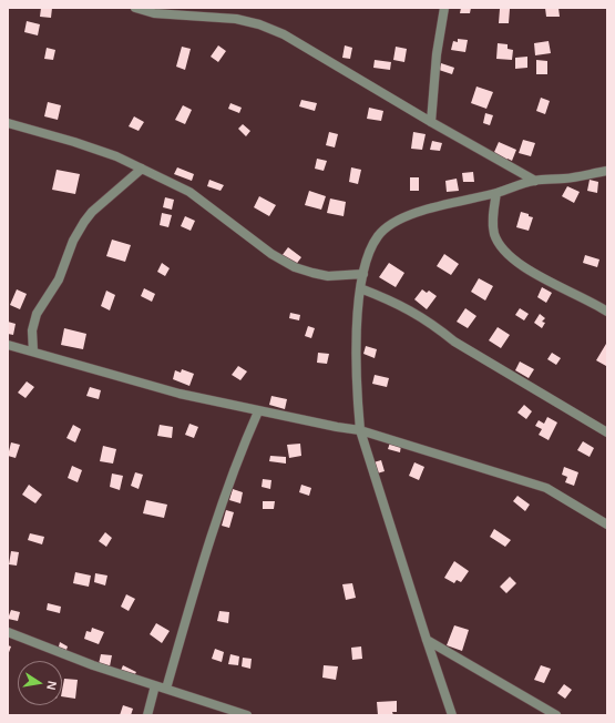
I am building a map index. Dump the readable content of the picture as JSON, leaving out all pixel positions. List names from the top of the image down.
{
  "north": "right"
}
